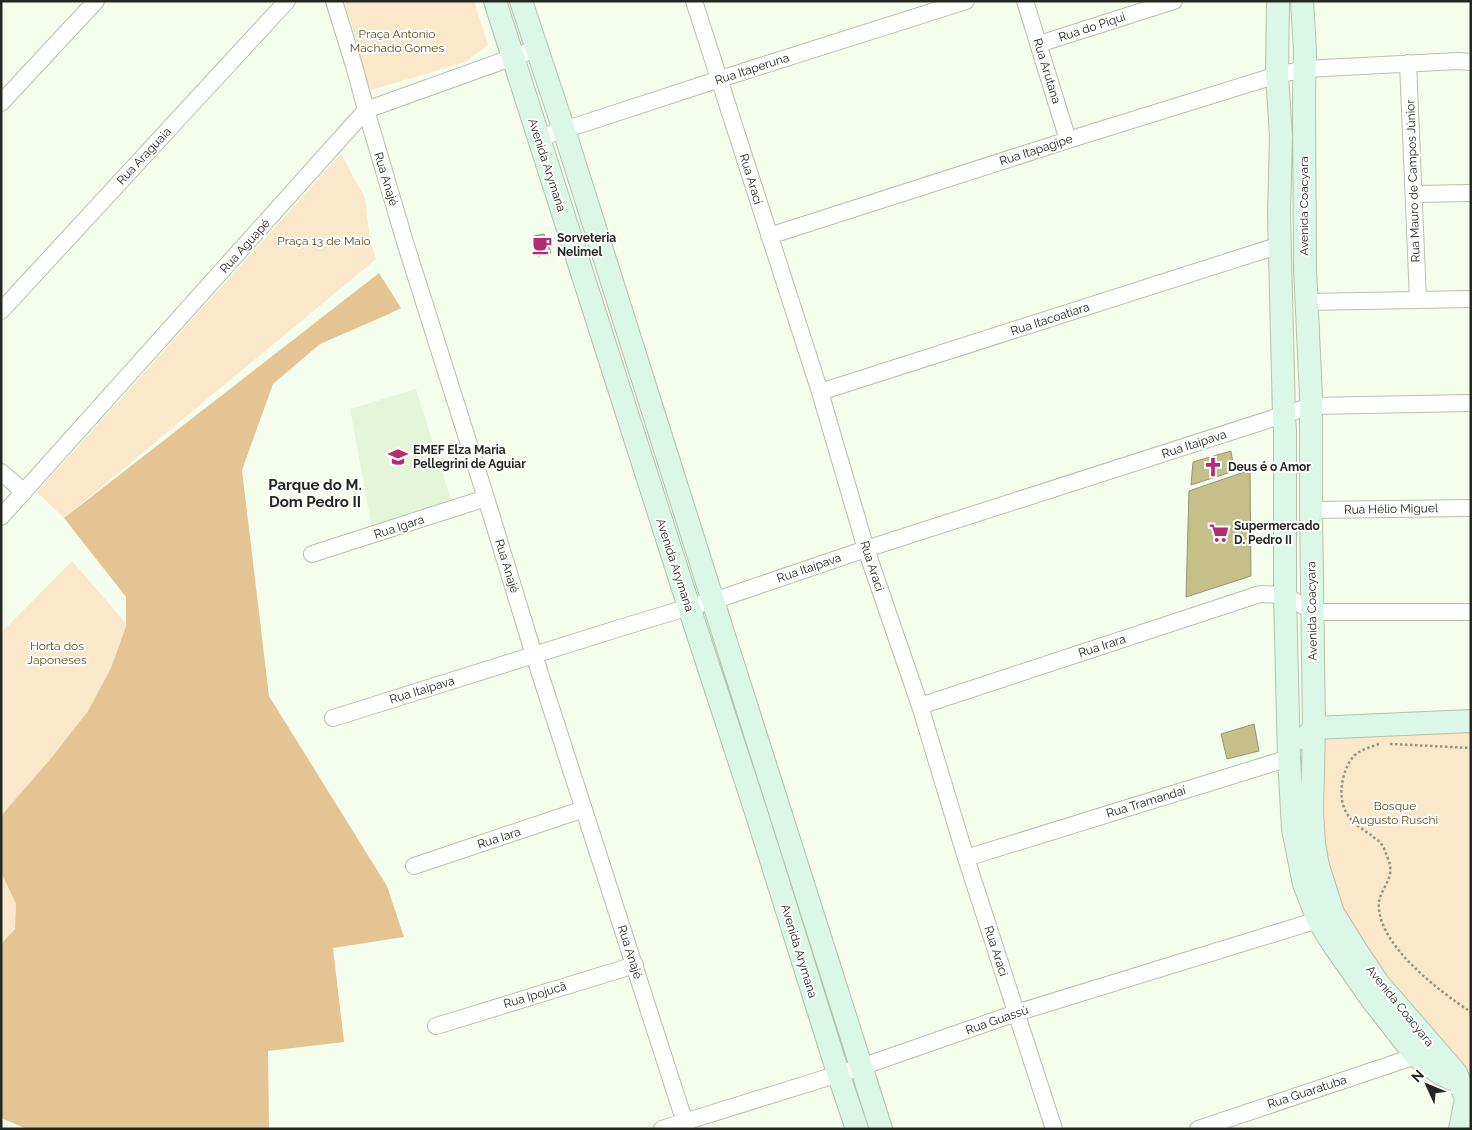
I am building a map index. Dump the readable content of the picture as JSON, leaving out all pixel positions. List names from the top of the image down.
{
  "streets": {
    "street": [
      "Rua do Piqui",
      "Rua Itaperuna",
      "Rua Arutana",
      "Rua Itapagipe",
      "Rua Araguaia",
      "Avenida Arymana",
      "Rua Anajé",
      "Rua Araci",
      "Rua Mauro de Campos Júnior",
      "Avenida Coacyara",
      "Rua Aguapé",
      "Rua Itacoatiara",
      "Rua Itaipava",
      "Rua Hélio Miguel",
      "Rua Igara",
      "Rua Irara",
      "Rua Tramandaí",
      "Rua Iara",
      "Rua Ipojucã",
      "Rua Guassú",
      "Rua Guaratuba"
    ]
  },
  "crossings": [
    ["Rua do Piqui", "Rua Arutana"],
    ["Rua Itaperuna", "Avenida Arymana"],
    ["Rua Itaperuna", "Rua Araci"],
    ["Rua Arutana", "Rua Itapagipe"],
    ["Rua Itapagipe", "Rua Araci"],
    ["Rua Itapagipe", "Rua Mauro de Campos Júnior"],
    ["Rua Itapagipe", "Avenida Coacyara"],
    ["Avenida Arymana", "Rua Aguapé"],
    ["Avenida Arymana", "Rua Itaipava"],
    ["Avenida Arymana", "Rua Guassú"],
    ["Rua Anajé", "Rua Aguapé"],
    ["Rua Anajé", "Rua Itaipava"],
    ["Rua Anajé", "Rua Igara"],
    ["Rua Anajé", "Rua Iara"],
    ["Rua Anajé", "Rua Ipojucã"],
    ["Rua Anajé", "Rua Guassú"],
    ["Rua Araci", "Rua Itacoatiara"],
    ["Rua Araci", "Rua Itaipava"],
    ["Rua Araci", "Rua Irara"],
    ["Rua Araci", "Rua Tramandaí"],
    ["Rua Araci", "Rua Guassú"],
    ["Avenida Coacyara", "Rua Itacoatiara"],
    ["Avenida Coacyara", "Rua Itaipava"],
    ["Avenida Coacyara", "Rua Hélio Miguel"],
    ["Avenida Coacyara", "Rua Irara"],
    ["Avenida Coacyara", "Rua Tramandaí"],
    ["Avenida Coacyara", "Rua Guassú"],
    ["Avenida Coacyara", "Rua Guaratuba"]
  ],
  "districts": ["Parque do M. Dom Pedro II"],
  "parks": [
    "Praça Antonio Machado Gomes",
    "Praça 13 de Maio",
    "Horta dos Japoneses",
    "Bosque Augusto Ruschi"
  ],
  "places": {
    "cafe": ["Sorveteria Nelimel"],
    "school or university": ["EMEF Elza Maria Pellegrini de Aguiar"],
    "church": ["Deus é o Amor"],
    "supermarket": ["Supermercado D. Pedro II"]
  },
  "north": "top left"
}
